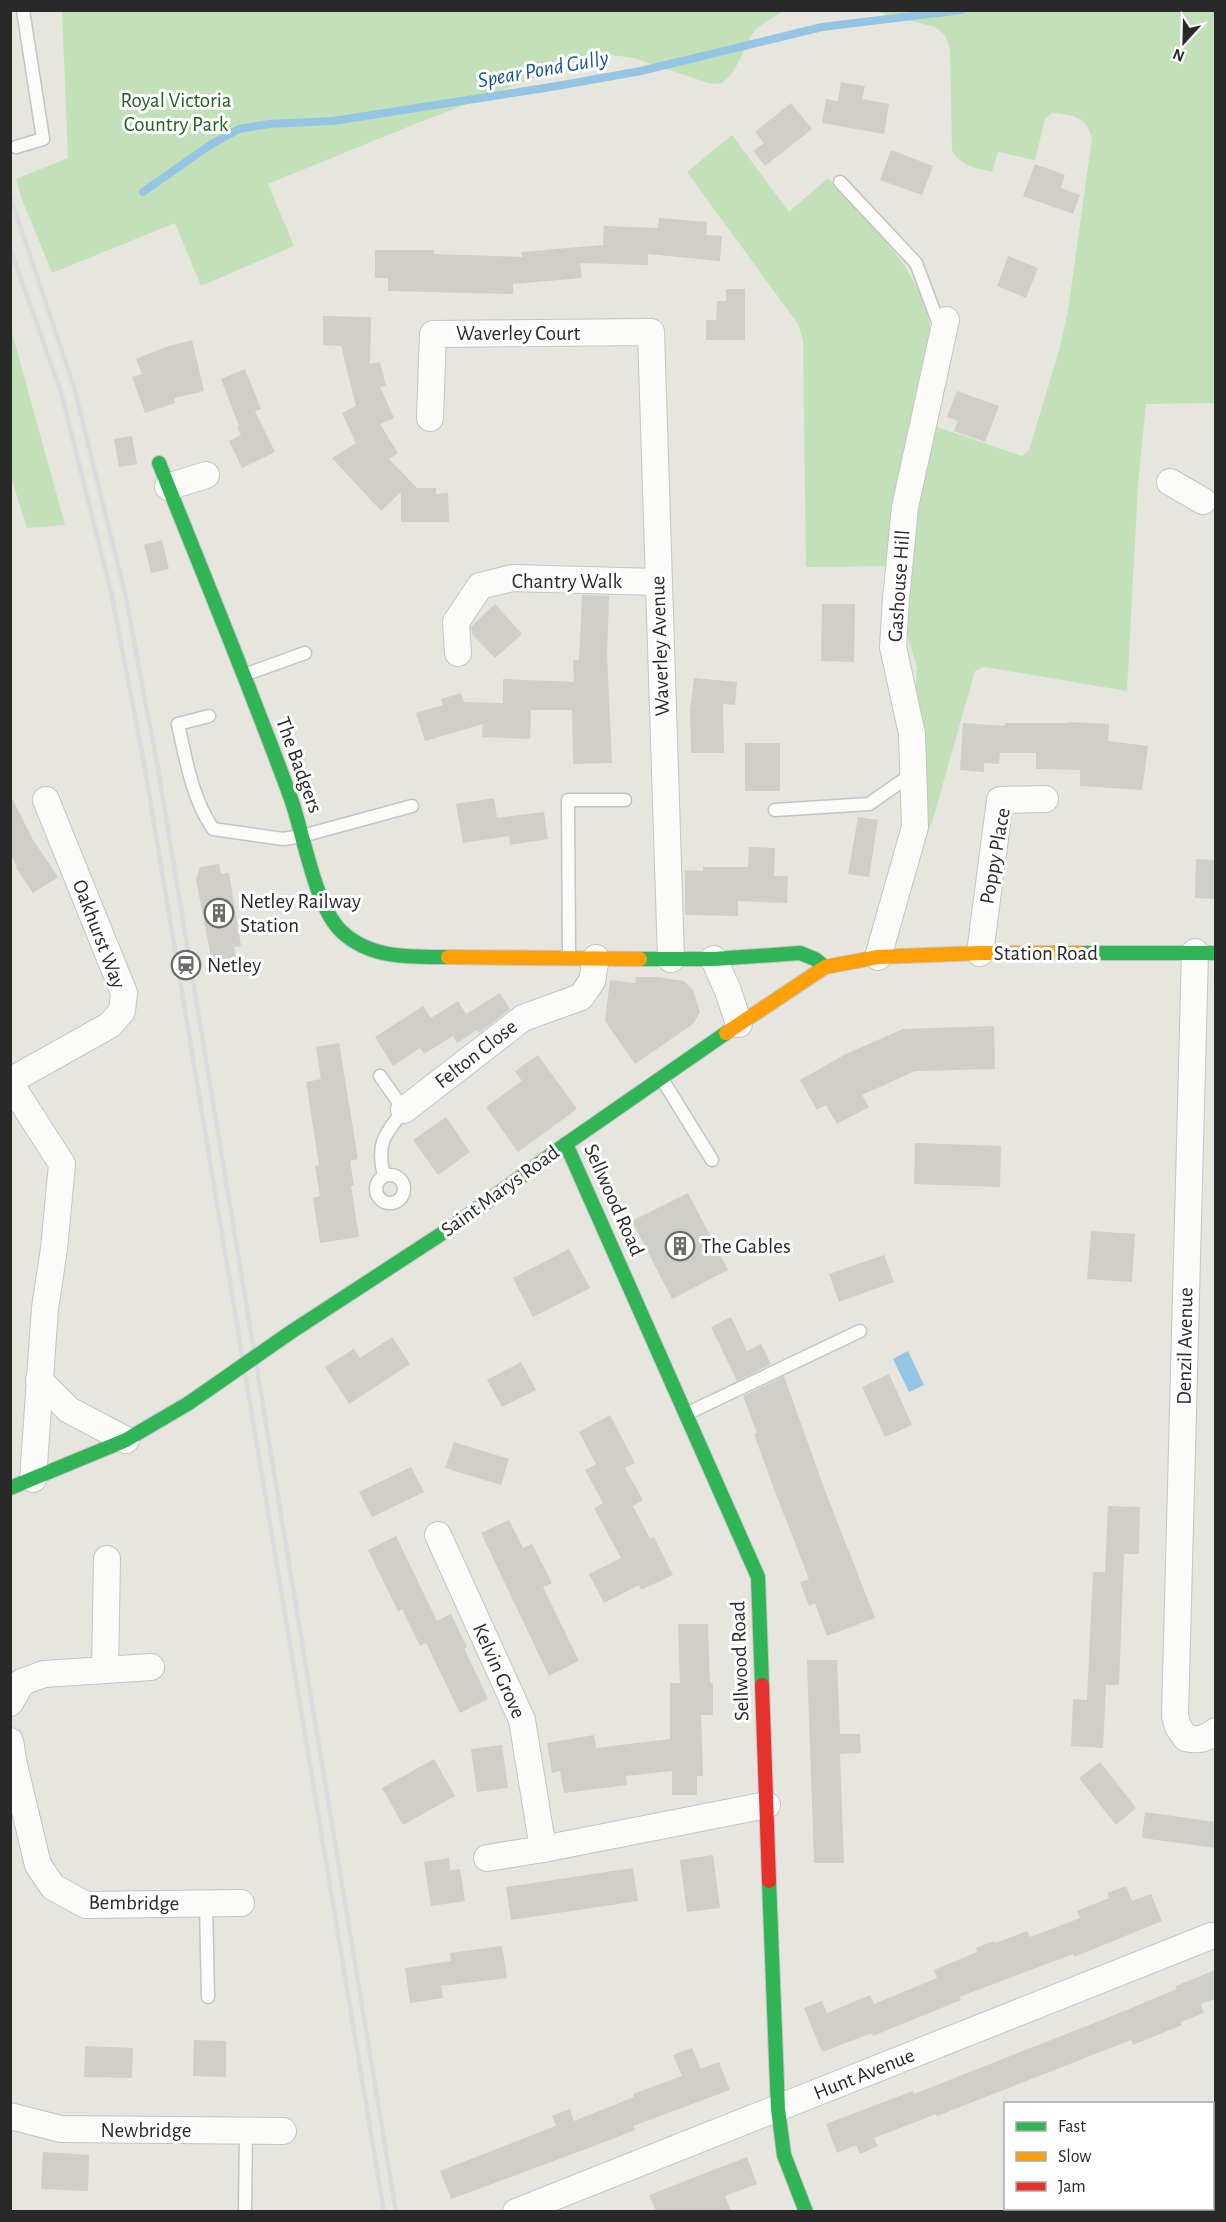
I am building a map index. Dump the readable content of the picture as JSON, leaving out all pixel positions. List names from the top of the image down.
{
  "streets": {
    "street": [
      "Waverley Court",
      "Chantry Walk",
      "Gashouse Hill",
      "Waverley Avenue",
      "The Badgers",
      "Poppy Place",
      "Oakhurst Way",
      "Station Road",
      "Felton Close",
      "Saint Marys Road",
      "Sellwood Road",
      "Denzil Avenue",
      "Kelvin Grove",
      "Bembridge",
      "Hunt Avenue",
      "Newbridge"
    ]
  },
  "crossings": [
    ["Waverley Court", "Waverley Avenue"],
    ["Chantry Walk", "Waverley Avenue"],
    ["Gashouse Hill", "Station Road"],
    ["Gashouse Hill", "Saint Marys Road"],
    ["Poppy Place", "Station Road"],
    ["Oakhurst Way", "Saint Marys Road"],
    ["Station Road", "Saint Marys Road"],
    ["Station Road", "Denzil Avenue"],
    ["Saint Marys Road", "Sellwood Road"],
    ["Sellwood Road", "Hunt Avenue"]
  ],
  "water": ["Spear Pond Gully"],
  "parks": ["Royal Victoria Country Park"],
  "places": {
    "building": ["Netley Railway Station", "The Gables"],
    "station": ["Netley"]
  },
  "legend": ["Fast", "Slow", "Jam"],
  "north": "bottom"
}
